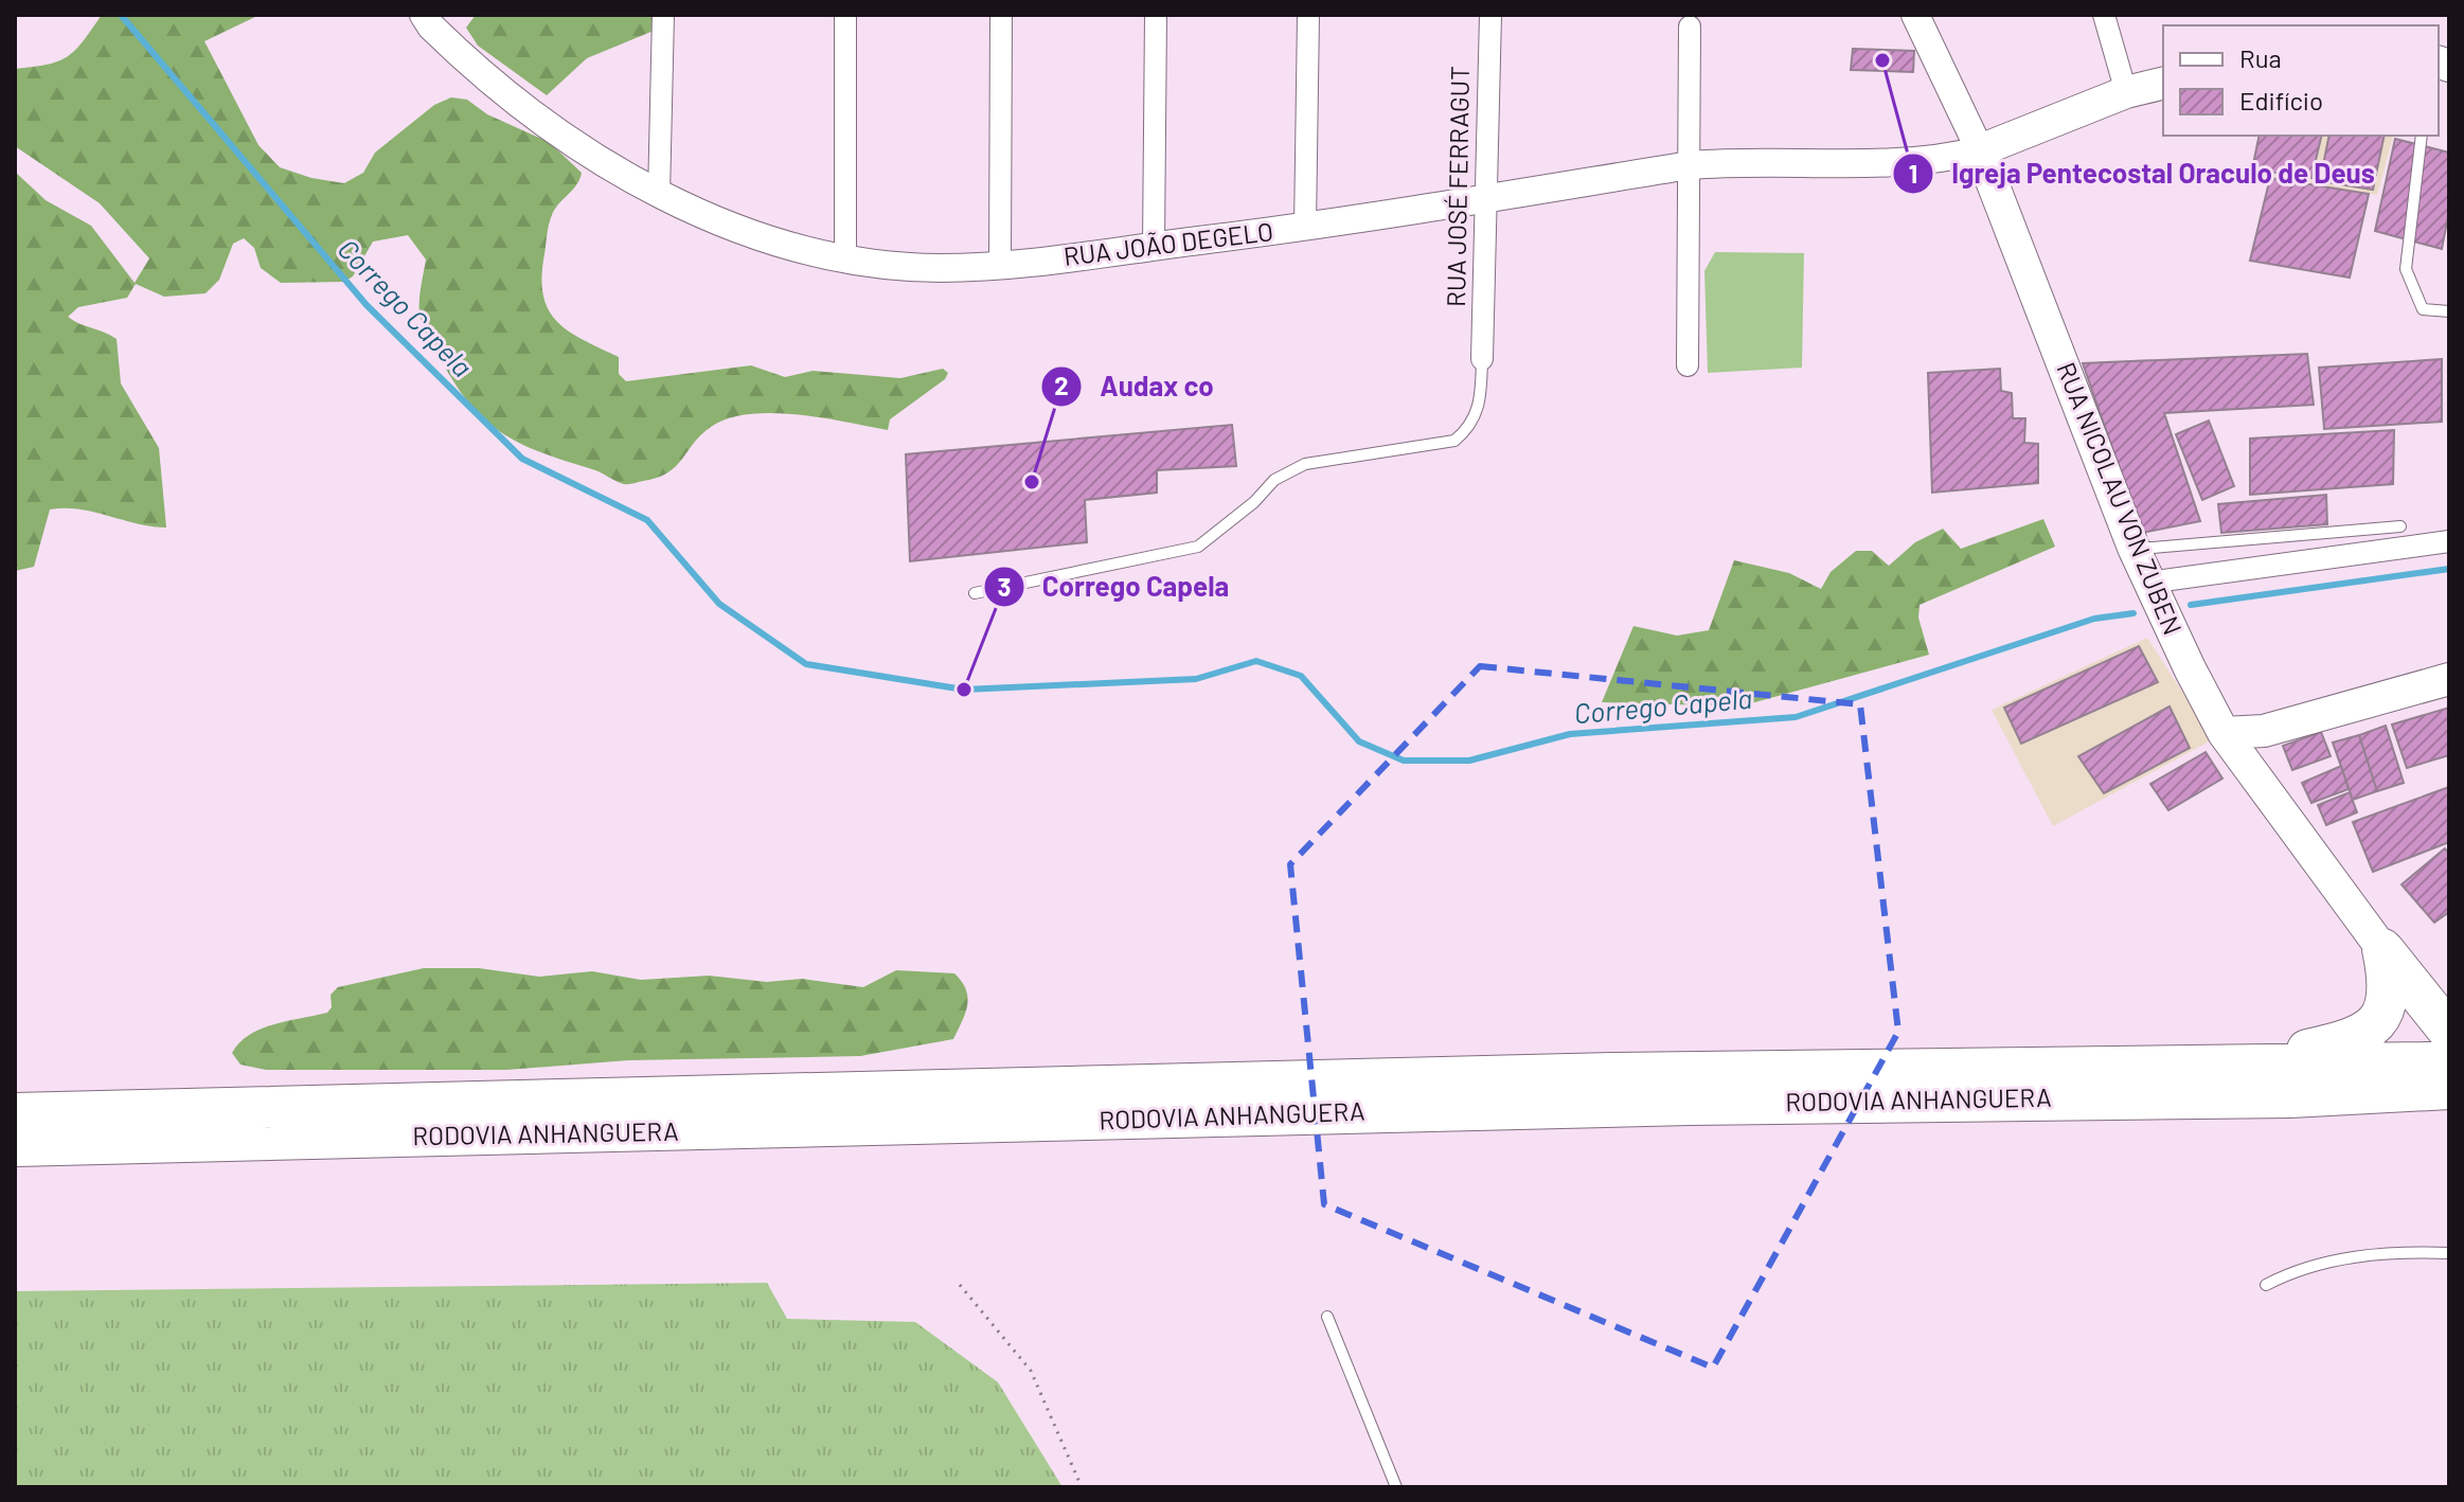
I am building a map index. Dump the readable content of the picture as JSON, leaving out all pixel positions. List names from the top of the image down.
{
  "streets": {
    "highway": ["RODOVIA ANHANGUERA"],
    "main road": ["RUA NICOLAU VON ZUBEN"],
    "street": ["RUA JOSÉ FERRAGUT", "RUA JOÃO DEGELO"]
  },
  "crossings": [
    ["RUA JOSÉ FERRAGUT", "RUA JOÃO DEGELO"],
    ["RUA JOÃO DEGELO", "RUA NICOLAU VON ZUBEN"]
  ],
  "water": ["Corrego Capela"],
  "places": ["Igreja Pentecostal Oraculo de Deus", "Audax co", "Corrego Capela"],
  "legend": ["Rua", "Edifício"]
}
